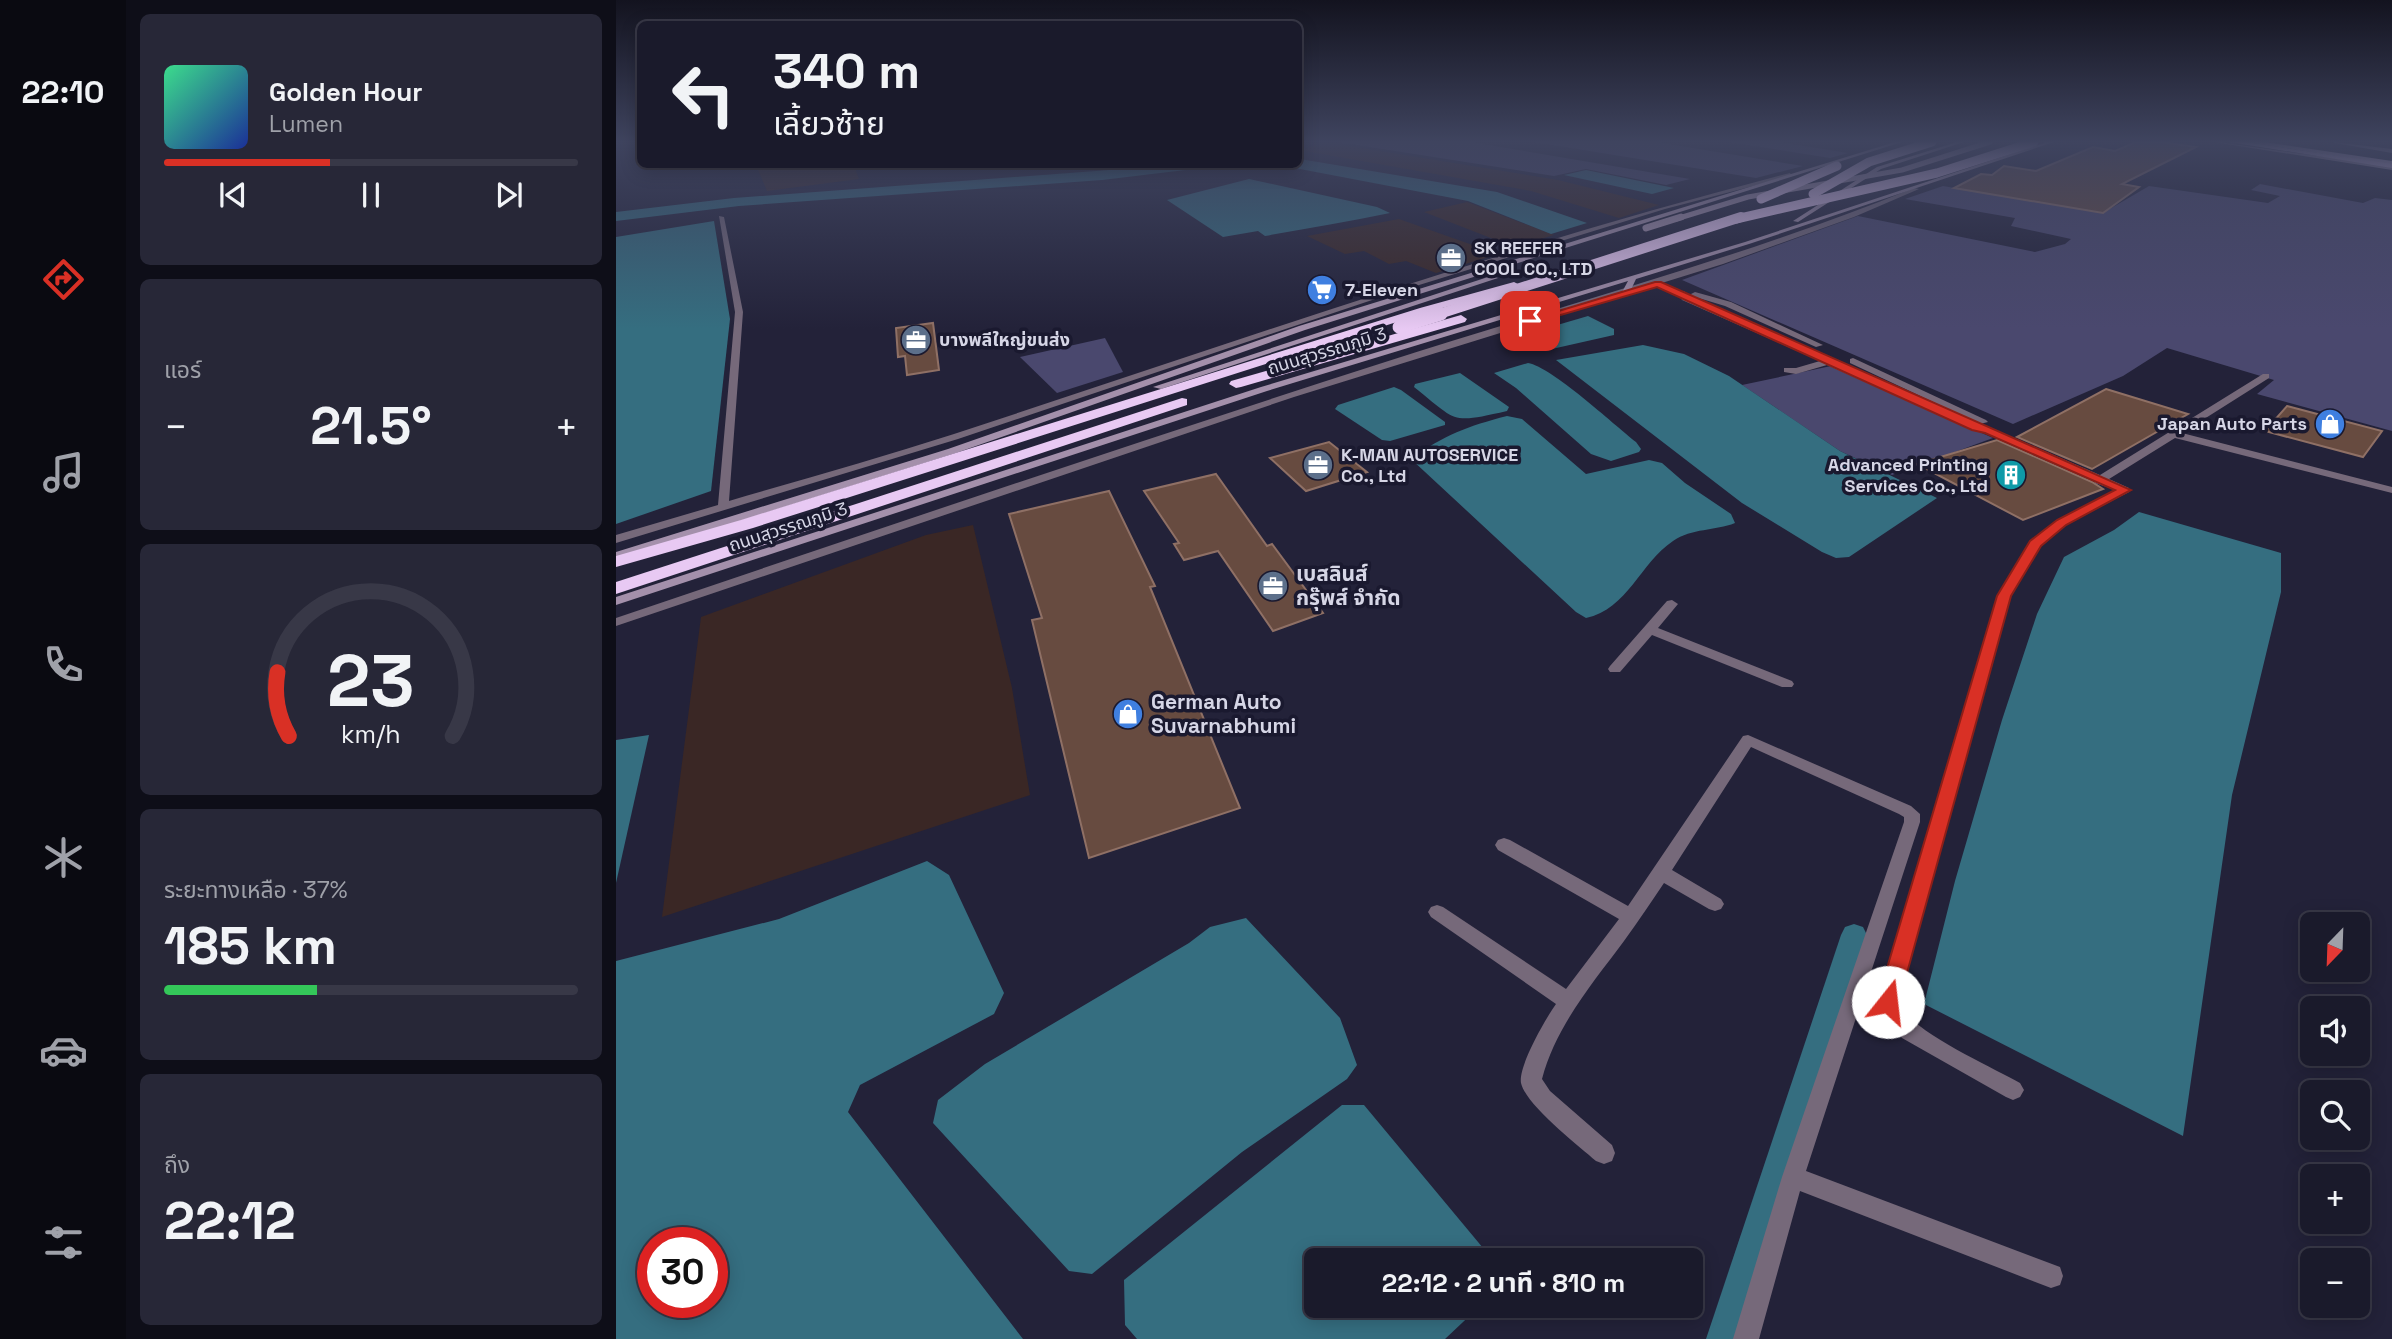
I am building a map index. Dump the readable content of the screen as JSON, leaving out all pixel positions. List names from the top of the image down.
{
  "streets": {
    "main road": ["ถนนสุวรรณภูมิ 3"]
  },
  "places": {
    "office": [
      "SK REEFER COOL CO., LTD",
      "บางพลีใหญ่ขนส่ง",
      "K-MAN AUTOSERVICE Co., Ltd",
      "เบสลินส์ กรุ๊พส์ จำกัด"
    ],
    "supermarket": ["7-Eleven"],
    "shop": ["Japan Auto Parts", "German Auto Suvarnabhumi"],
    "building": ["Advanced Printing Services Co., Ltd"]
  },
  "north": "bottom left",
  "page": {
    "tabs": "22:10",
    "turn": ["340 m", "เลี้ยวซ้าย"],
    "song": ["Golden Hour", "Lumen"],
    "tile": [
      "แอร์",
      ["ระยะทางเหลือ · 37%", "185 km"],
      ["ถึง", "22:12"]
    ],
    "heat": ["−", "21.5°", "+"],
    "map_buttons": ["+", "−"],
    "limit": "30",
    "trip": "22:12 · 2 นาที · 810 m",
    "gauge": ["23", "km/h"]
  }
}
